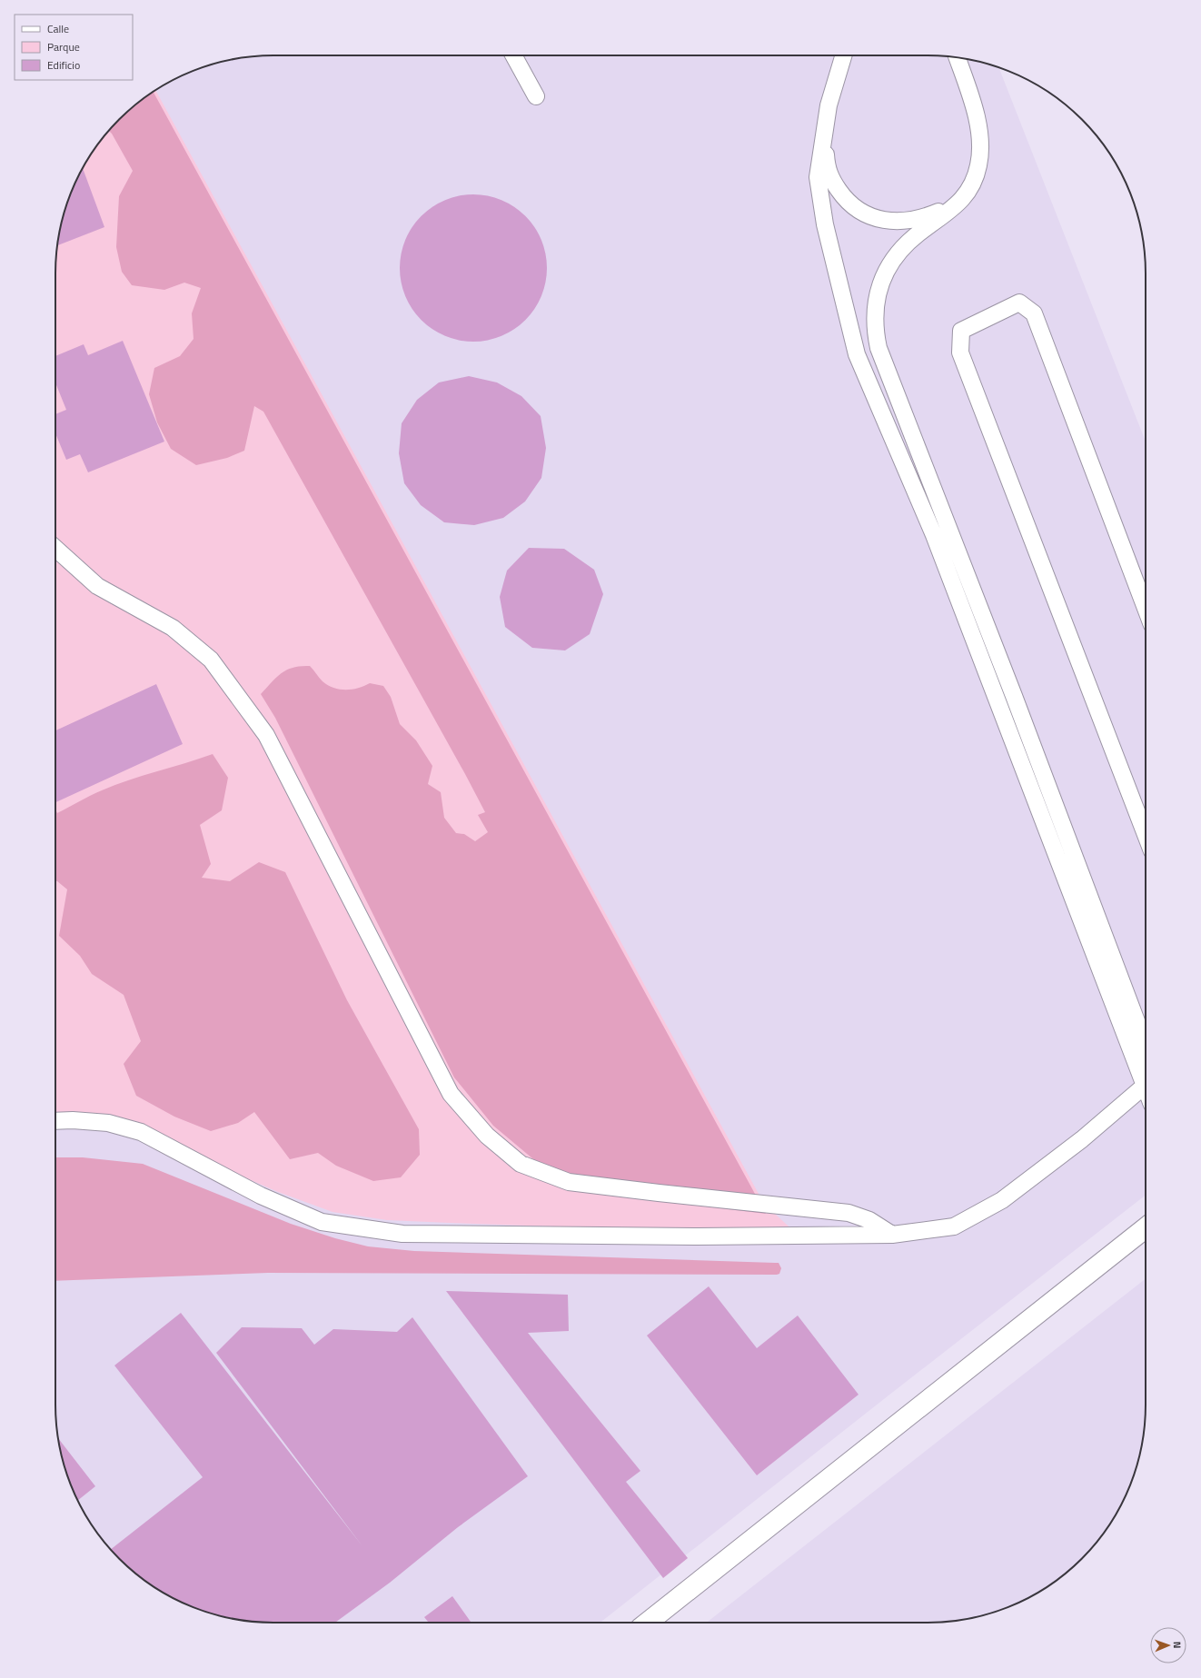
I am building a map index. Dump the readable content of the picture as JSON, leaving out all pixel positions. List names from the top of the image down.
{
  "legend": ["Calle", "Parque", "Edificio"],
  "north": "right"
}
